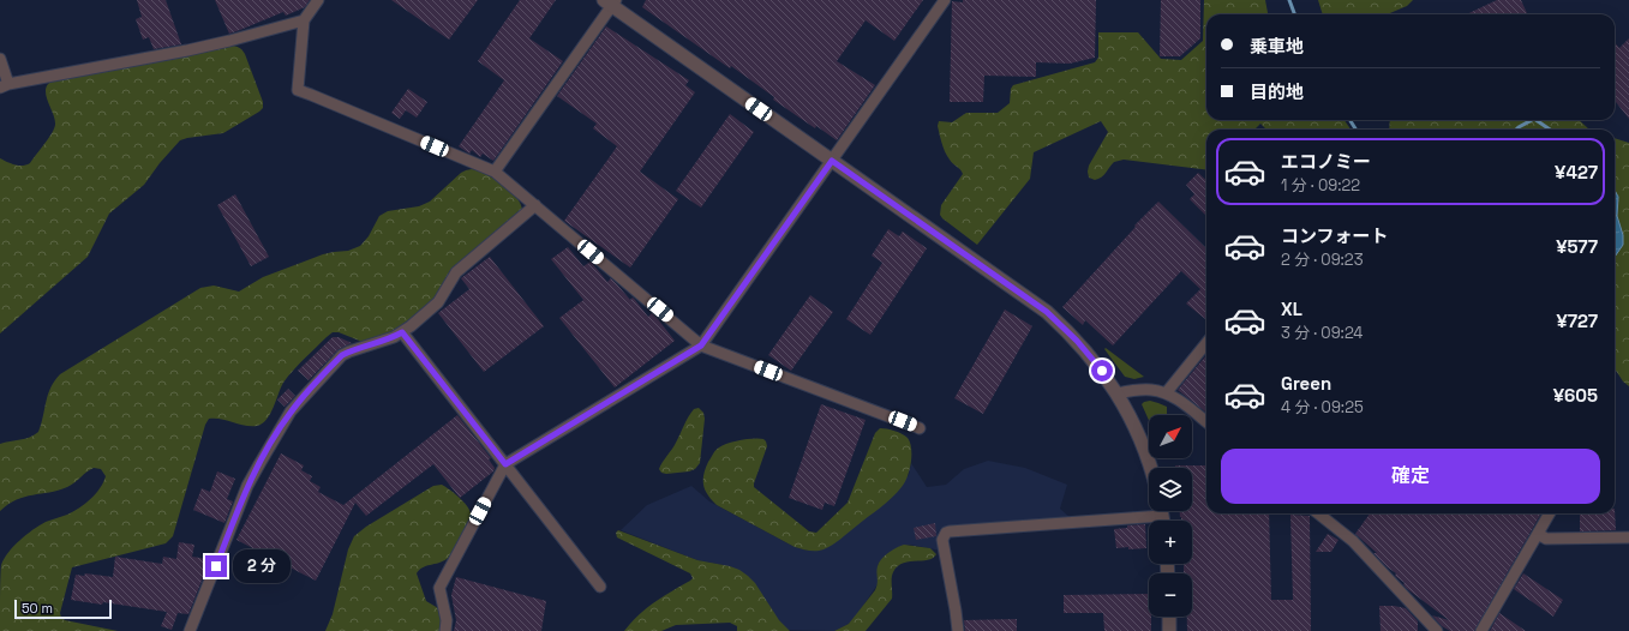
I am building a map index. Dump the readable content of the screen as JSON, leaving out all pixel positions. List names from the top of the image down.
{
  "scale_bar": "50 m",
  "north": "top right",
  "page": {
    "banner": ["乗車地", "目的地"],
    "list": [
      {
        "name": "エコノミー",
        "note": "1 分 · 09:22",
        "value": "¥427"
      },
      {
        "name": "コンフォート",
        "note": "2 分 · 09:23",
        "value": "¥577"
      },
      {
        "name": "XL",
        "note": "3 分 · 09:24",
        "value": "¥727"
      },
      {
        "name": "Green",
        "note": "4 分 · 09:25",
        "value": "¥605"
      }
    ],
    "map_buttons": ["+", "−"],
    "buttons": "確定",
    "bubble": "2 分",
    "scale": "50 m"
  }
}
